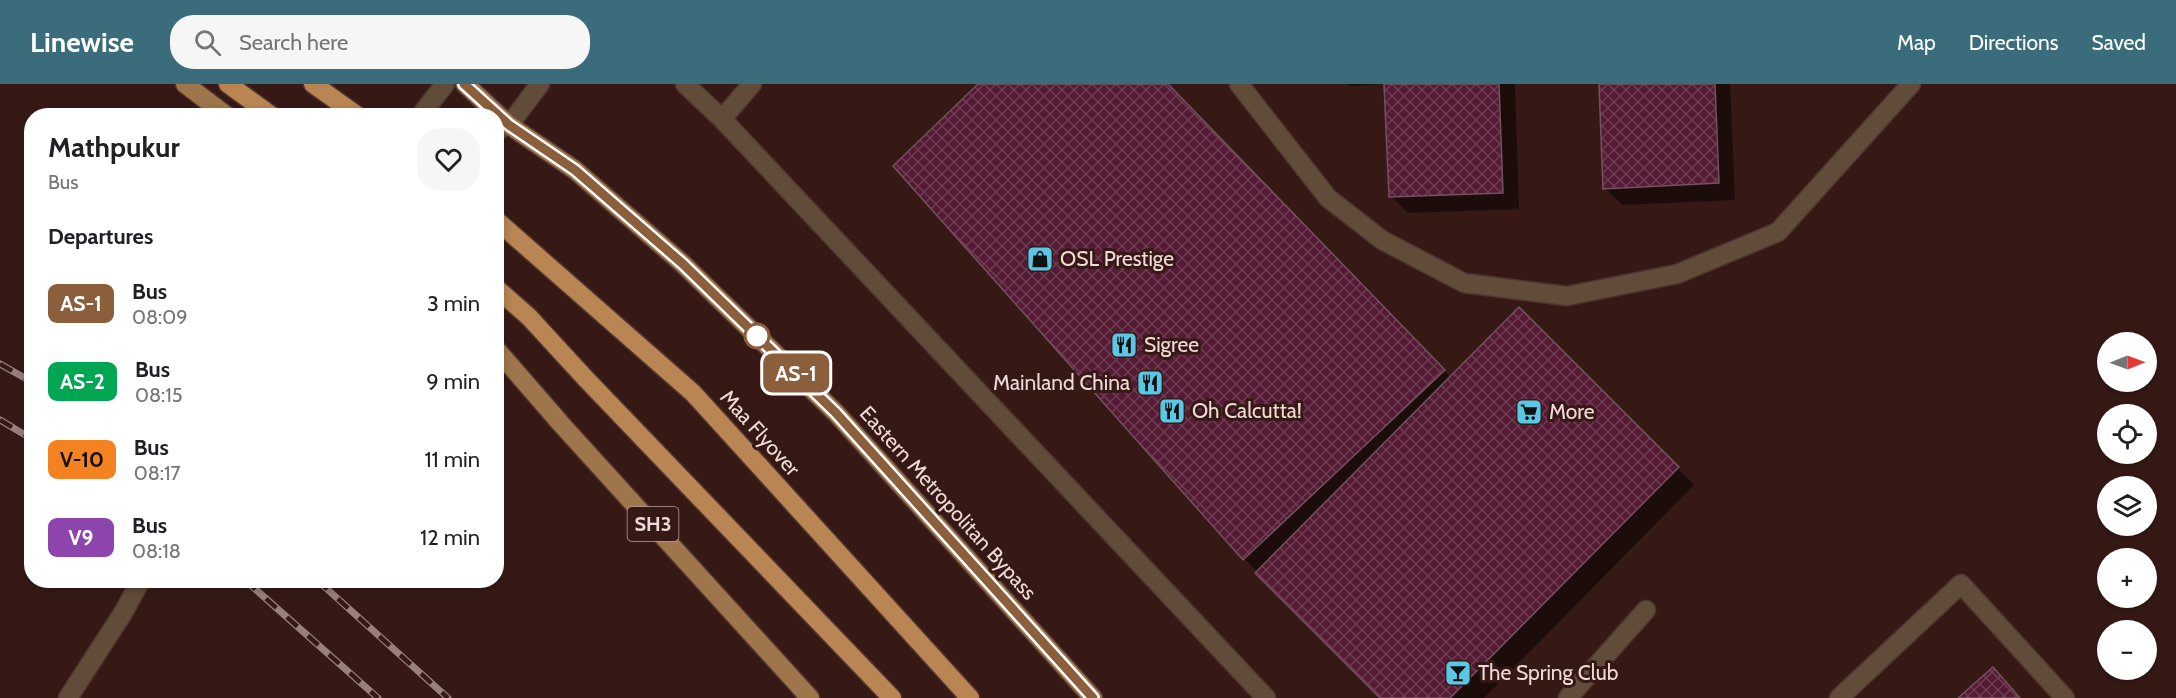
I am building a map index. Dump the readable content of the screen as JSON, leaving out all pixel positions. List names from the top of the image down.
{
  "streets": {
    "highway": ["Maa Flyover"],
    "main road": ["Eastern Metropolitan Bypass", "SH3"]
  },
  "places": {
    "shop": ["OSL Prestige"],
    "restaurant": ["Sigree", "Mainland China", "Oh Calcutta!"],
    "supermarket": ["More"],
    "bar": ["The Spring Club"]
  },
  "lines": ["bus line AS-1"],
  "north": "right",
  "page": {
    "header": "Linewise",
    "search": "Search here",
    "nav": ["Map", "Directions", "Saved"],
    "on_map": "AS-1",
    "heading": [
      ["Mathpukur", "Bus"],
      "Departures"
    ],
    "list": [
      {
        "mark": "AS-1",
        "name": "Bus",
        "note": "08:09",
        "value": "3 min"
      },
      {
        "mark": "AS-2",
        "name": "Bus",
        "note": "08:15",
        "value": "9 min"
      },
      {
        "mark": "V-10",
        "name": "Bus",
        "note": "08:17",
        "value": "11 min"
      },
      {
        "mark": "V9",
        "name": "Bus",
        "note": "08:18",
        "value": "12 min"
      }
    ],
    "map_buttons": ["+", "−"]
  }
}
